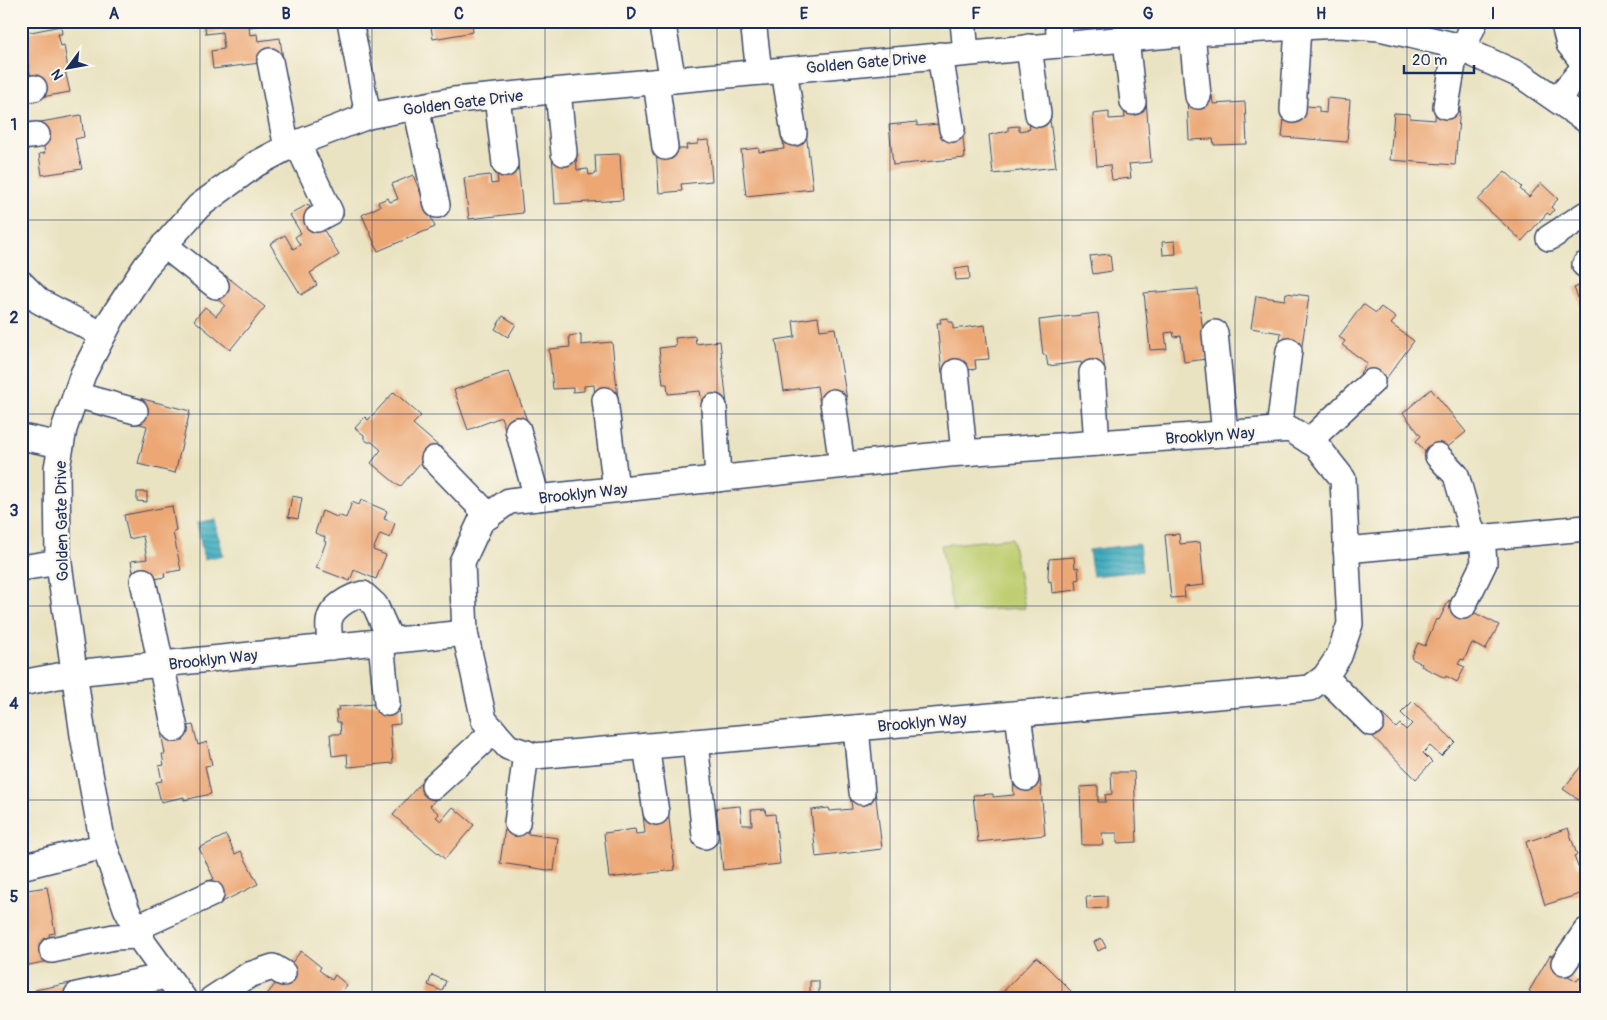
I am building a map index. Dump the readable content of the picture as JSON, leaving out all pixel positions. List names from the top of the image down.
{
  "streets": {
    "street": ["Golden Gate Drive", "Brooklyn Way"]
  },
  "crossings": [
    ["Golden Gate Drive", "Brooklyn Way"]
  ],
  "scale_bar": "20 m",
  "north": "bottom left",
  "grid": {
    "columns": [
      "A",
      "B",
      "C",
      "D",
      "E",
      "F",
      "G",
      "H",
      "I"
    ],
    "rows": [
      "1",
      "2",
      "3",
      "4",
      "5"
    ]
  }
}
